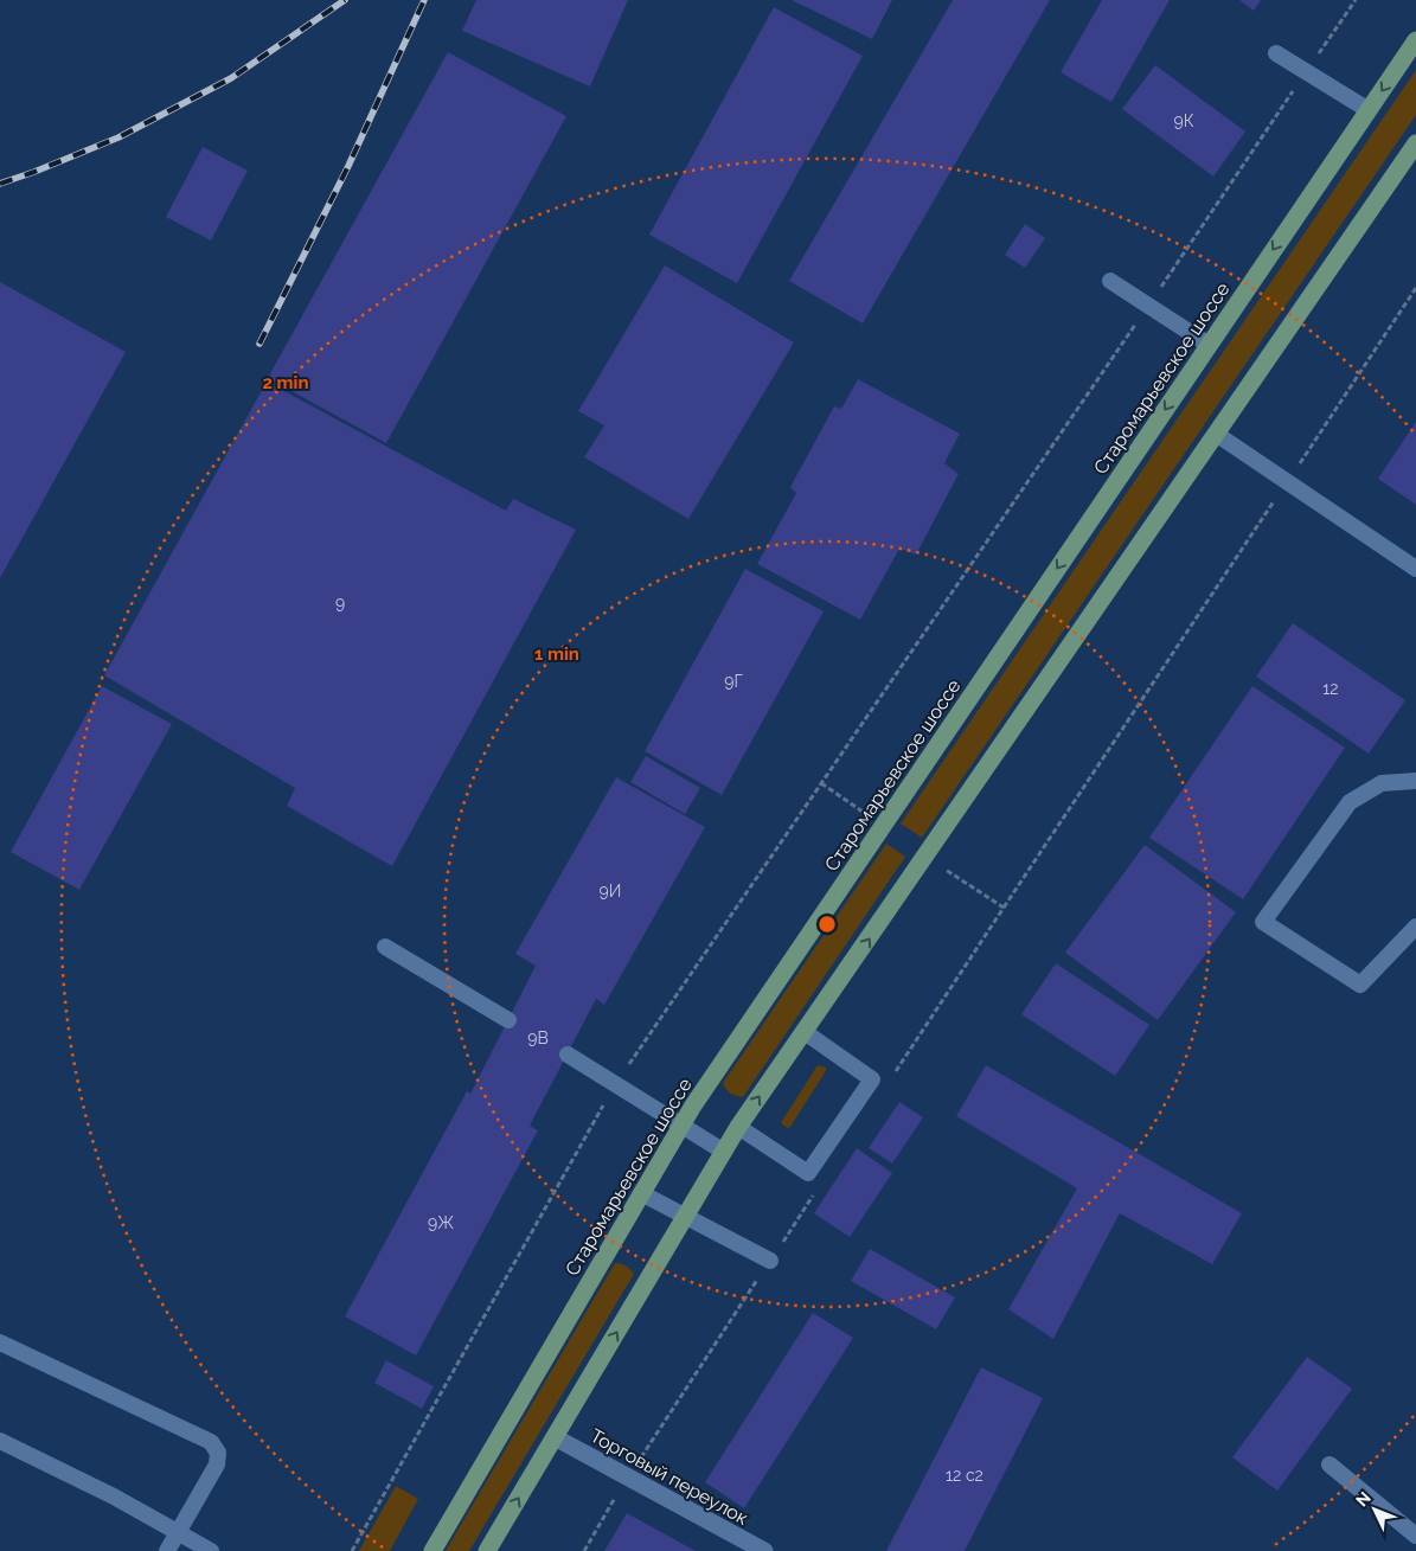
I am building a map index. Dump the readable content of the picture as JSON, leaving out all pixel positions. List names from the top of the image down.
{
  "streets": {
    "main road": ["Старомарьевское шоссе"],
    "street": ["Торговый переулок"]
  },
  "house_numbers": [
    "9К",
    "9",
    "9Г",
    "12",
    "9И",
    "9В",
    "9Ж",
    "12 с2"
  ],
  "north": "top left",
  "rings": ["2 min", "1 min"]
}
